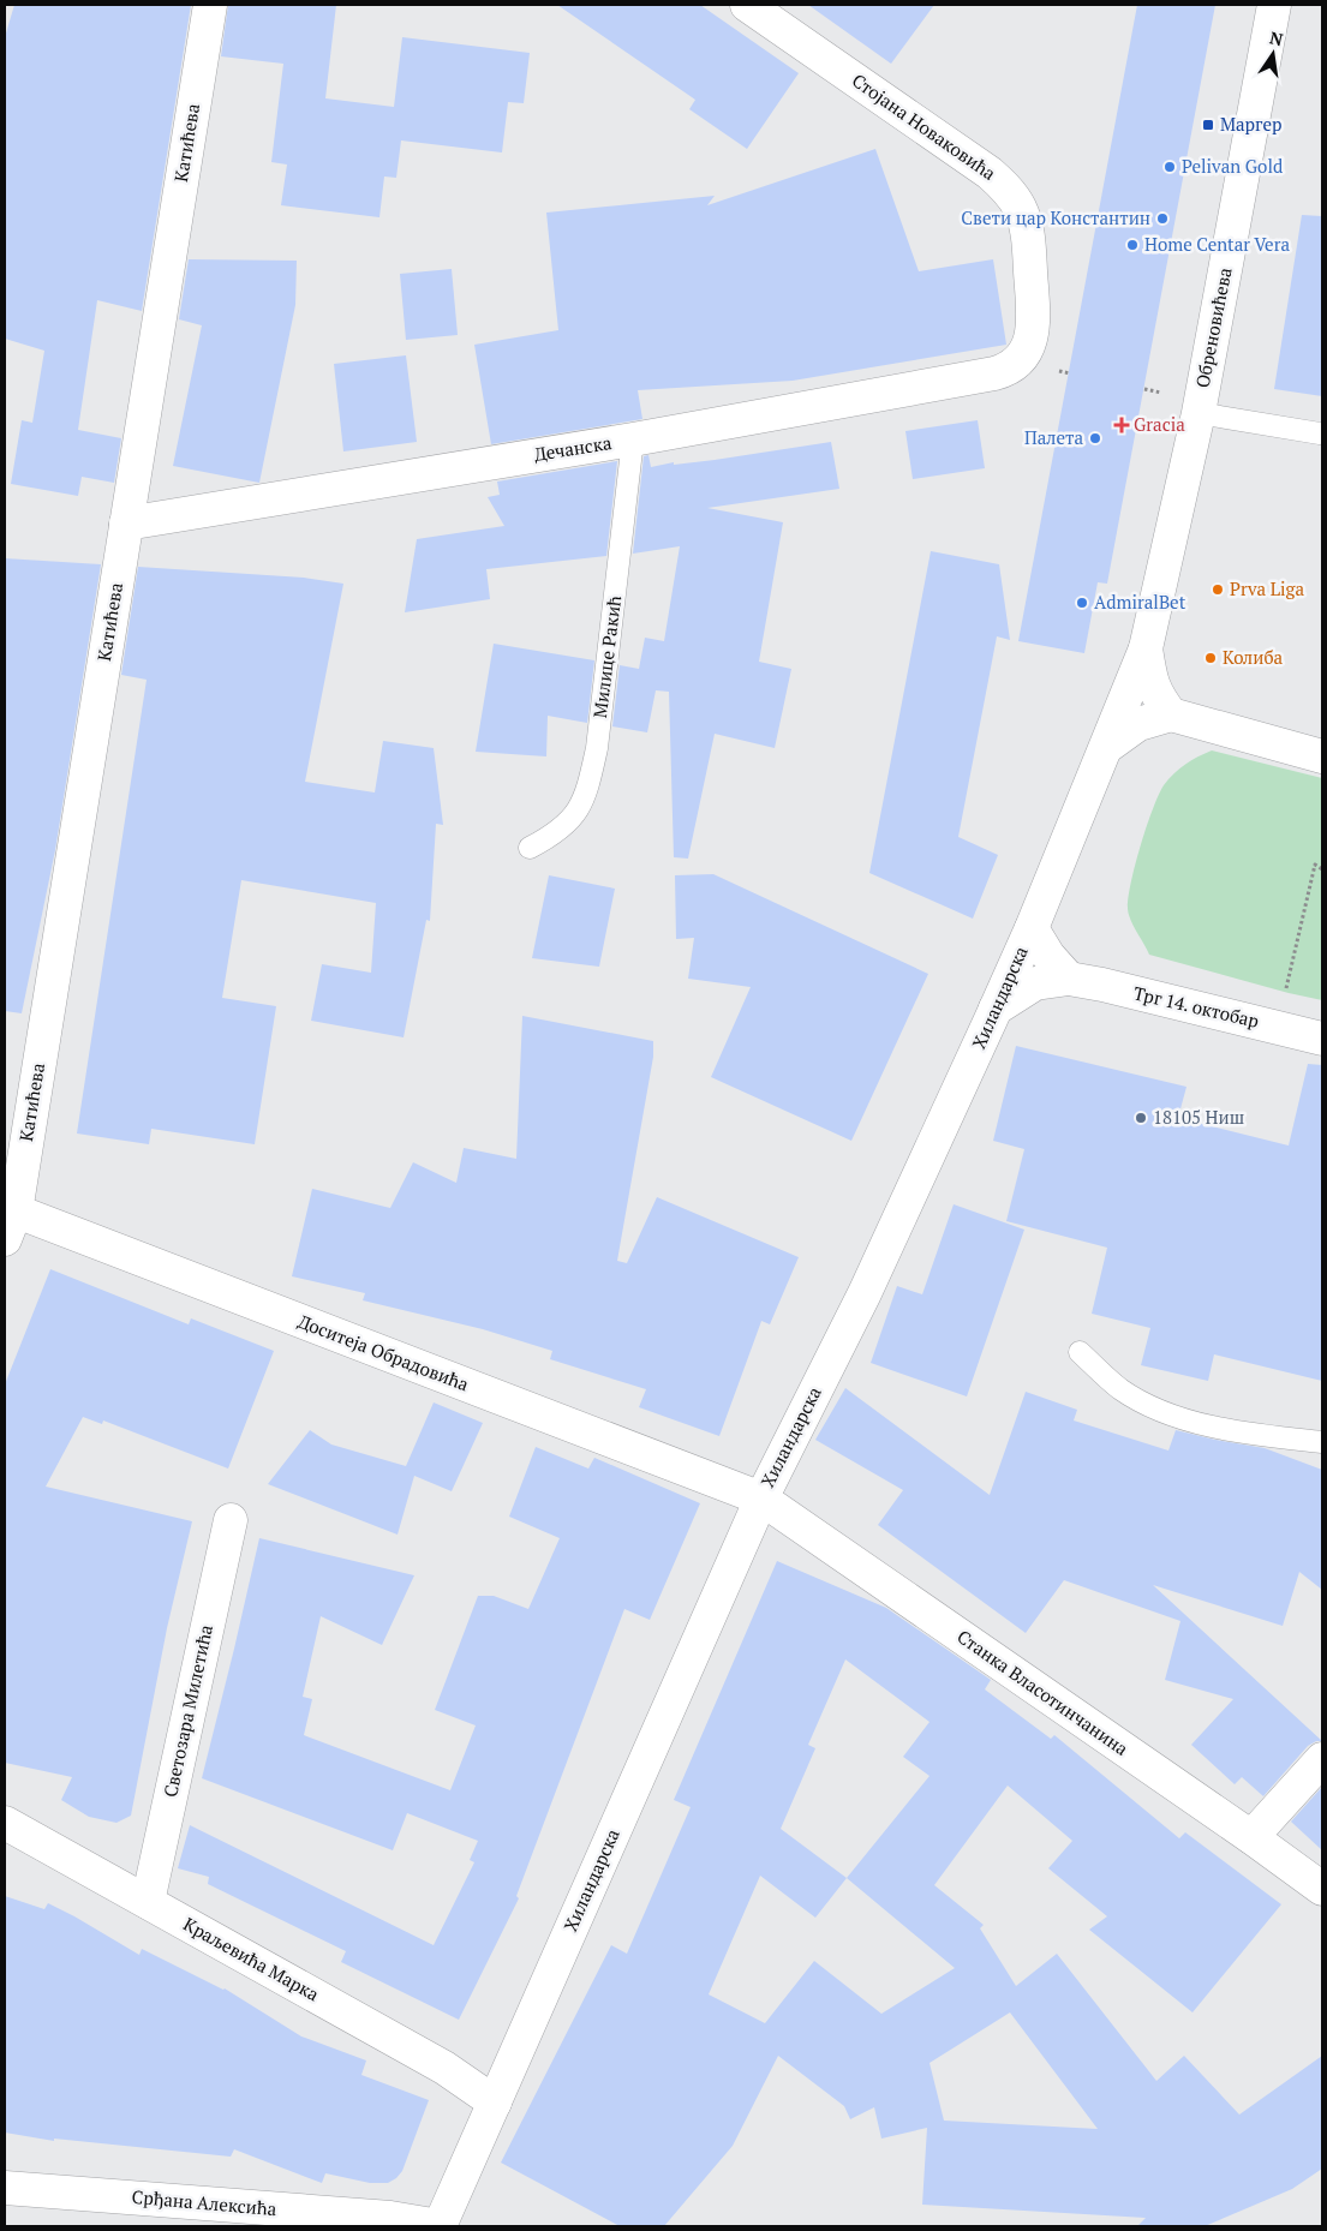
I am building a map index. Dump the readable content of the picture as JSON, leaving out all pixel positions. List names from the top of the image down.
{
  "streets": {
    "street": [
      "Стојана Новаковића",
      "Катићева",
      "Обреновићева",
      "Дечанска",
      "Хиландарска",
      "Трг 14. октобар",
      "Доситеја Обрадовића",
      "Станка Власотинчанина",
      "Светозара Милетића",
      "Краљевића Марка",
      "Срђана Алексића"
    ],
    "lane": ["Милице Ракић"]
  },
  "crossings": [
    ["Стојана Новаковића", "Дечанска"],
    ["Катићева", "Дечанска"],
    ["Катићева", "Доситеја Обрадовића"],
    ["Обреновићева", "Хиландарска"],
    ["Дечанска", "Милице Ракић"],
    ["Хиландарска", "Трг 14. октобар"],
    ["Хиландарска", "Доситеја Обрадовића"],
    ["Хиландарска", "Станка Власотинчанина"],
    ["Хиландарска", "Краљевића Марка"],
    ["Хиландарска", "Срђана Алексића"],
    ["Доситеја Обрадовића", "Станка Власотинчанина"],
    ["Светозара Милетића", "Краљевића Марка"]
  ],
  "places": {
    "transit": ["Маргер"],
    "other": [
      "Pelivan Gold",
      "Свети цар Константин",
      "Home Centar Vera",
      "Палета",
      "Prva Liga",
      "AdmiralBet",
      "Колиба",
      "18105 Ниш"
    ],
    "health": ["Gracia"]
  },
  "north": "top"
}
